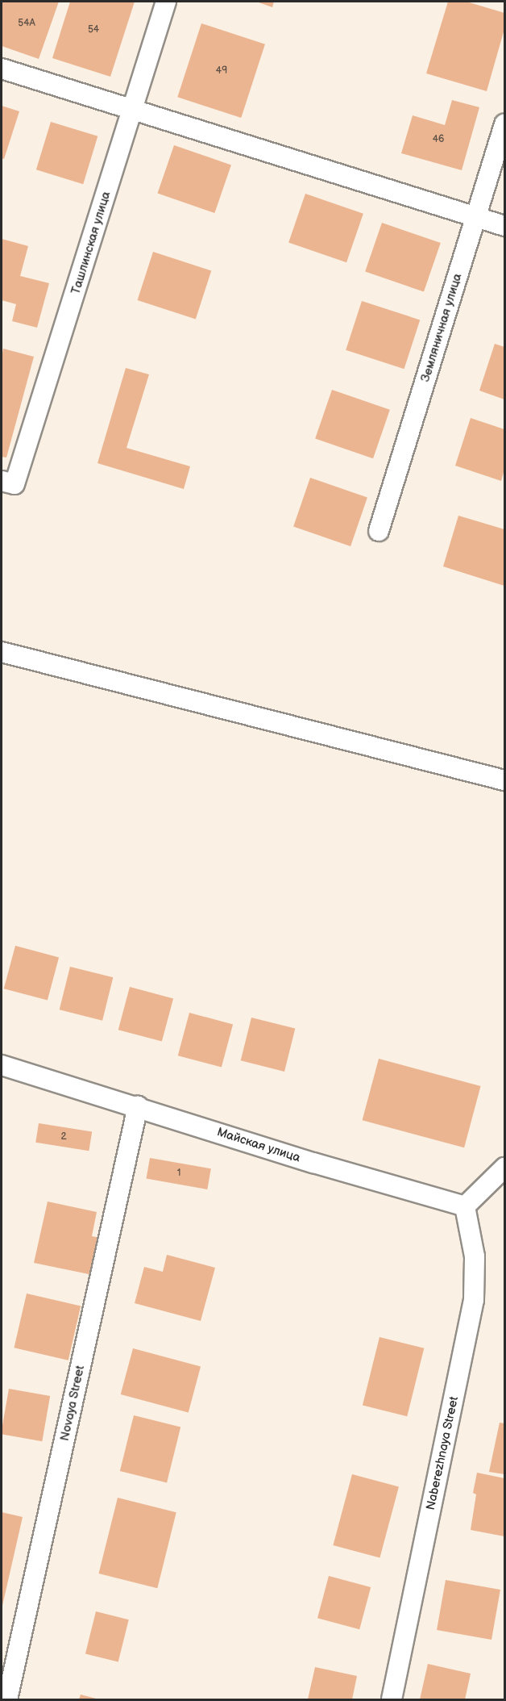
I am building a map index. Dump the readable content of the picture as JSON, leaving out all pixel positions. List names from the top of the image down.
{
  "streets": {
    "street": [
      "Ташлинская улица",
      "Земляничная улица",
      "Майская улица",
      "Novaya Street",
      "Naberezhnaya Street"
    ]
  },
  "crossings": [
    ["Майская улица", "Novaya Street"],
    ["Майская улица", "Naberezhnaya Street"]
  ],
  "house_numbers": [
    "54А",
    "54",
    "49",
    "46",
    "2",
    "1"
  ]
}
